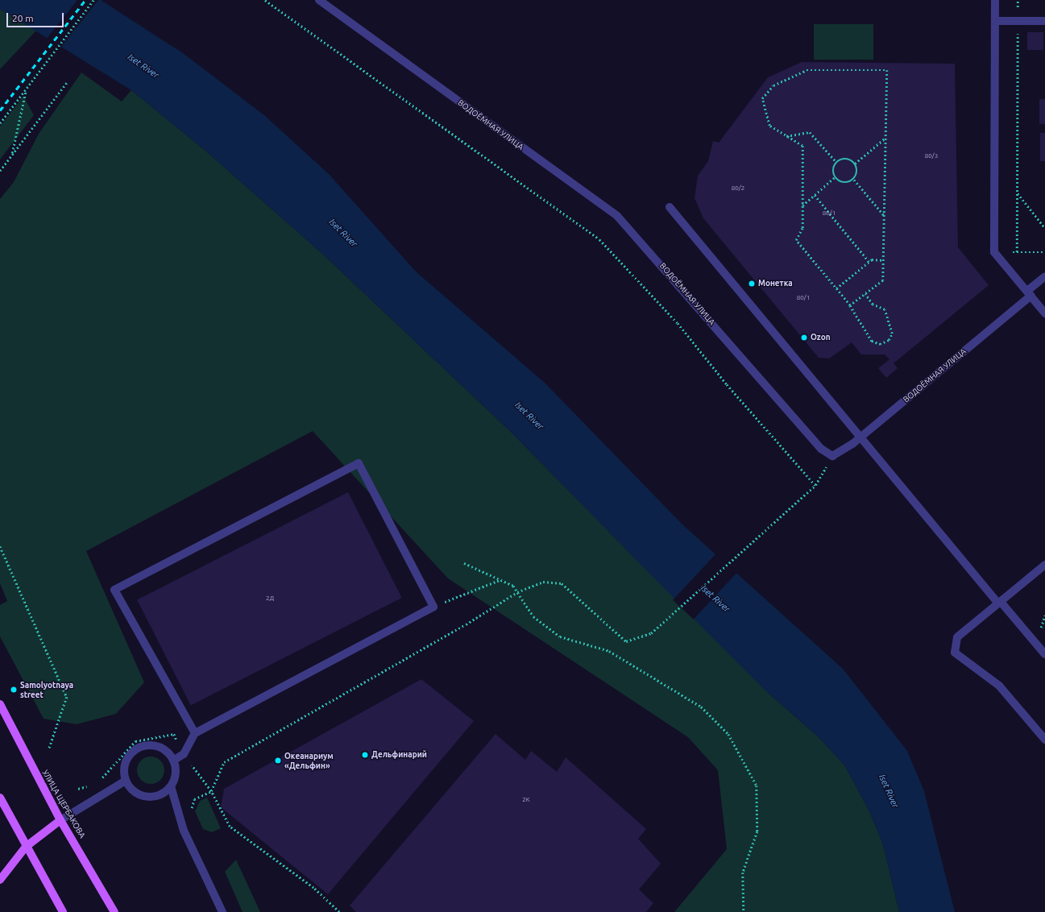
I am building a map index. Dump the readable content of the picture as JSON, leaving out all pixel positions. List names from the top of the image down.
{
  "streets": {
    "main road": ["УЛИЦА ЩЕРБАКОВА"],
    "street": ["ВОДОЁМНАЯ УЛИЦА"]
  },
  "water": ["Iset River"],
  "places": [
    "Монетка",
    "Ozon",
    "Samolyotnaya street",
    "Дельфинарий",
    "Океанариум «Дельфин»"
  ],
  "house_numbers": [
    "80/3",
    "80/2",
    "80/1",
    "80/1",
    "2Д",
    "2К"
  ],
  "scale_bar": "20 m"
}
